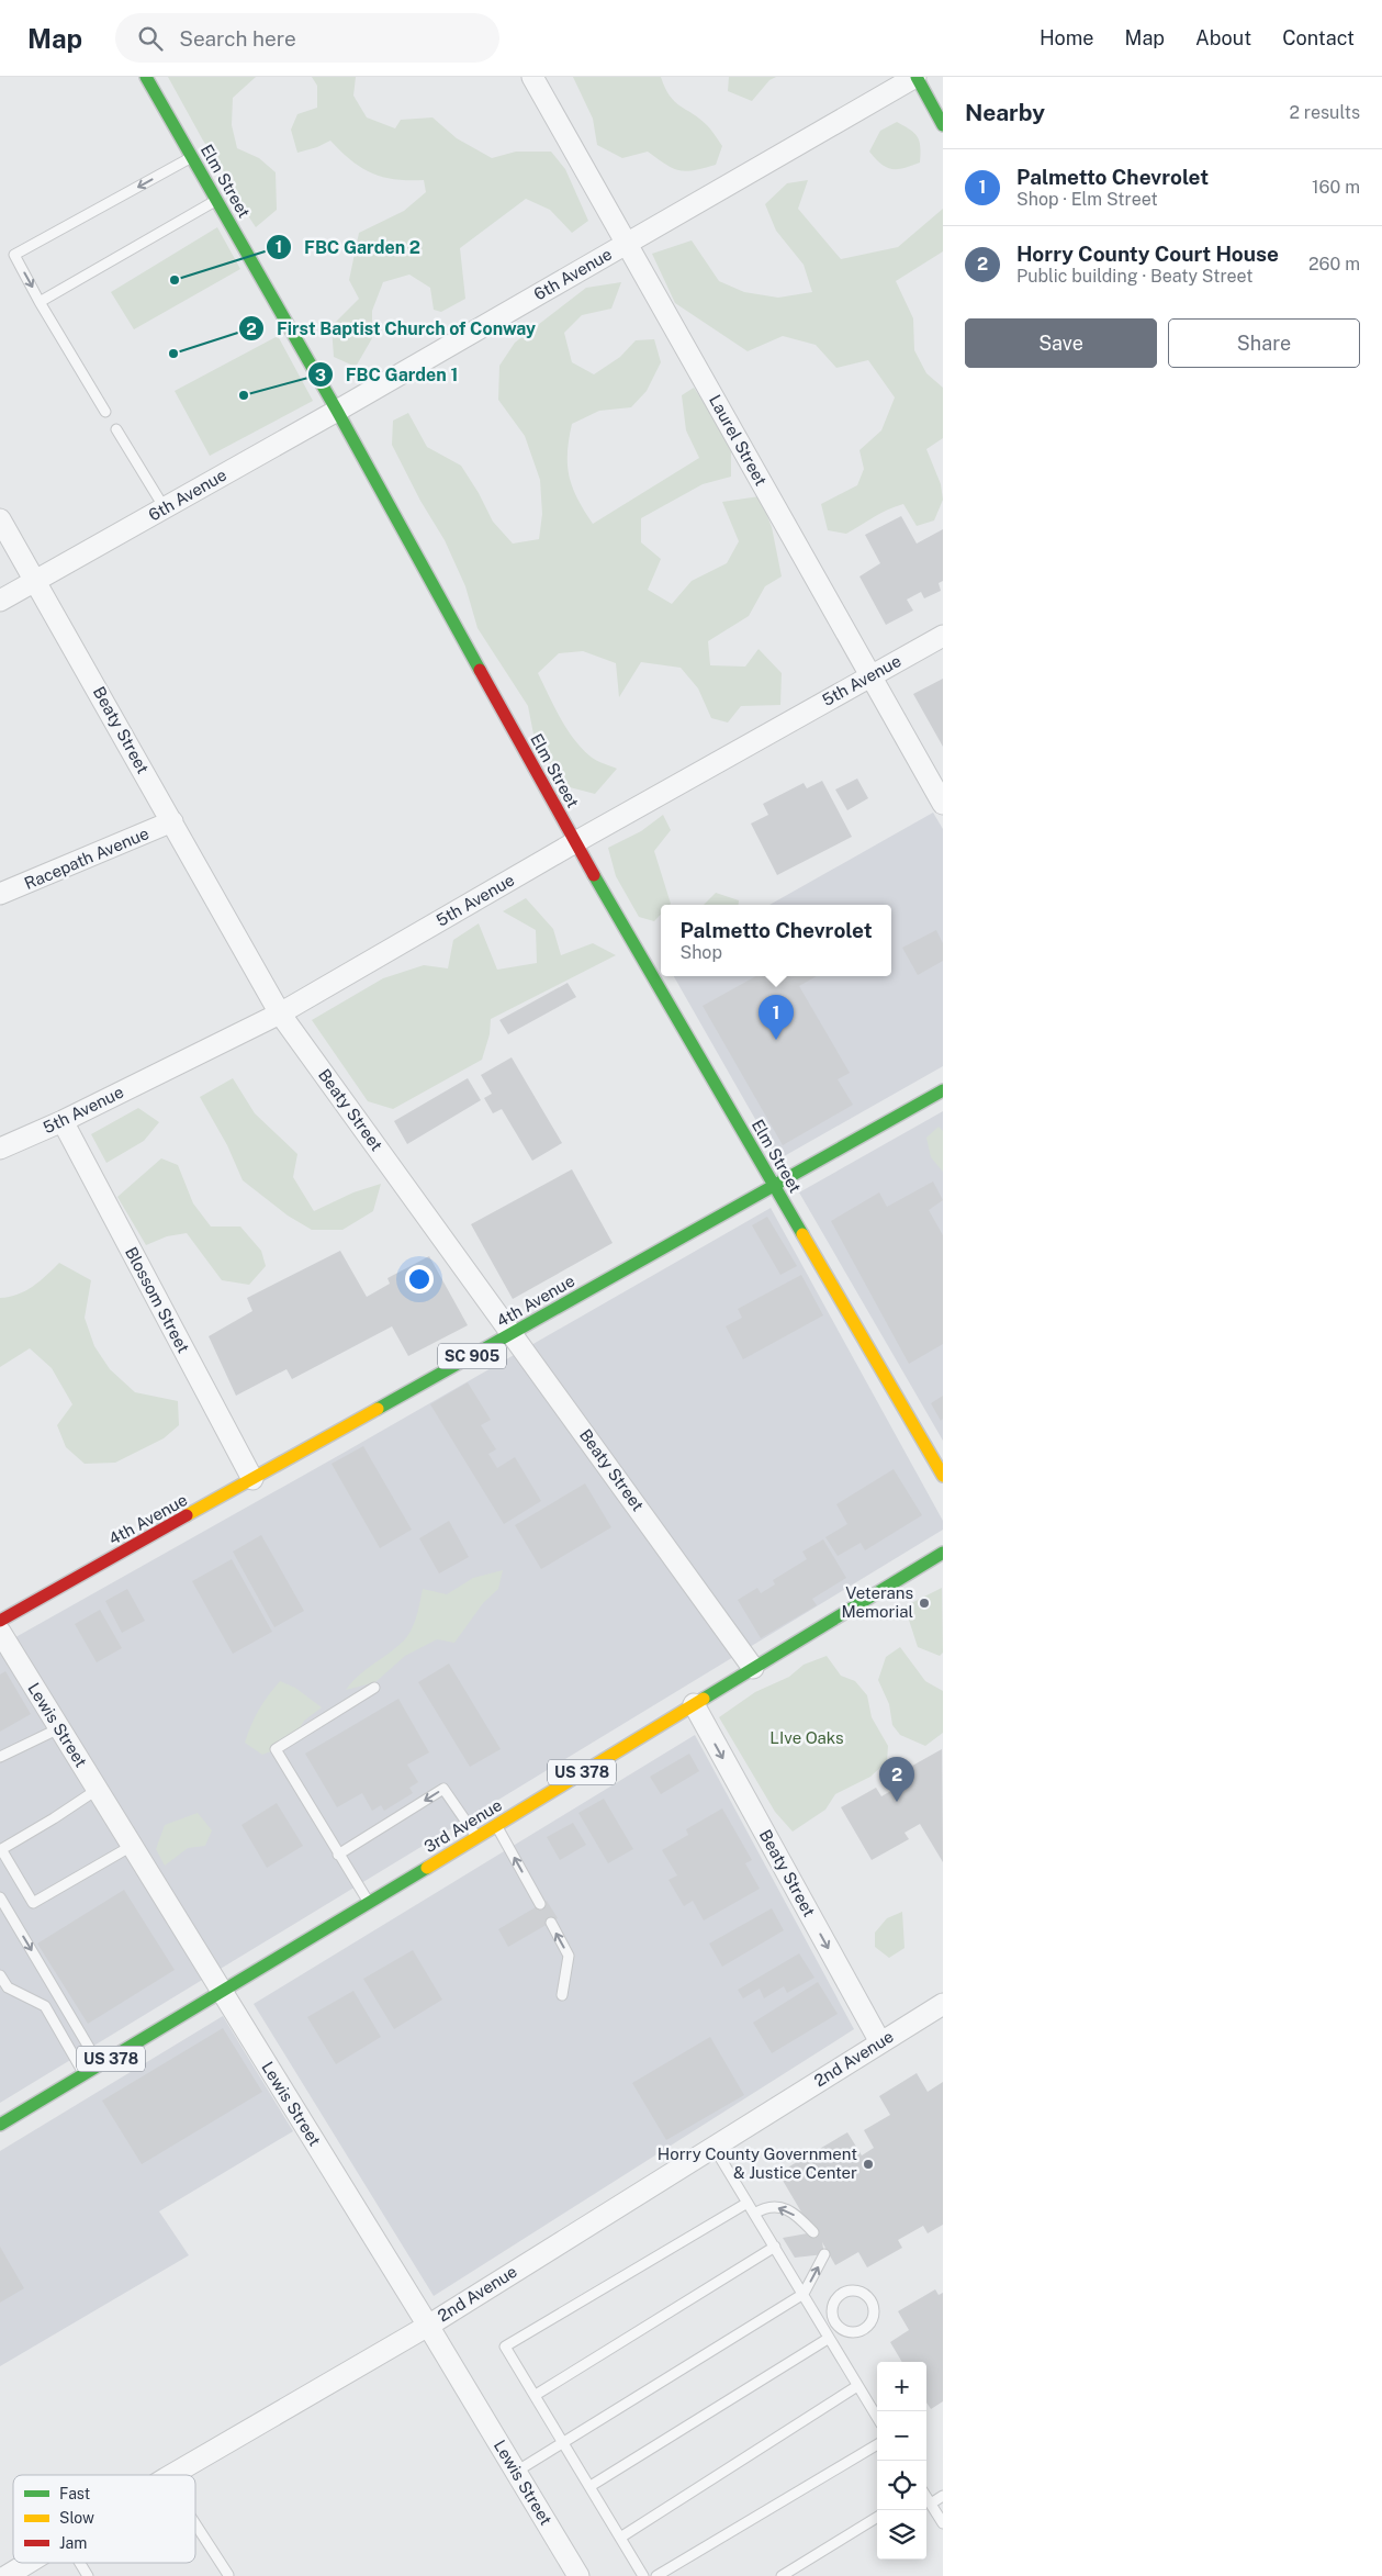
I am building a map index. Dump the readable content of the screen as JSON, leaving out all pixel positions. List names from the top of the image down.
{
  "streets": {
    "main road": [
      "Elm Street",
      "4th Avenue",
      "SC 905",
      "US 378",
      "3rd Avenue"
    ],
    "street": [
      "6th Avenue",
      "Laurel Street",
      "5th Avenue",
      "Beaty Street",
      "Racepath Avenue",
      "Blossom Street",
      "Lewis Street",
      "2nd Avenue"
    ]
  },
  "crossings": [
    ["Elm Street", "6th Avenue"],
    ["Elm Street", "5th Avenue"],
    ["Elm Street", "4th Avenue"],
    ["6th Avenue", "Laurel Street"],
    ["6th Avenue", "Beaty Street"],
    ["Laurel Street", "5th Avenue"],
    ["5th Avenue", "Beaty Street"],
    ["5th Avenue", "Blossom Street"],
    ["Beaty Street", "Racepath Avenue"],
    ["Beaty Street", "4th Avenue"],
    ["Beaty Street", "3rd Avenue"],
    ["Beaty Street", "2nd Avenue"],
    ["Blossom Street", "4th Avenue"],
    ["Lewis Street", "3rd Avenue"],
    ["Lewis Street", "2nd Avenue"]
  ],
  "parks": ["LIve Oaks"],
  "places": [
    "FBC Garden 2",
    "First Baptist Church of Conway",
    "FBC Garden 1",
    "Veterans Memorial",
    "Horry County Government & Justice Center"
  ],
  "legend": ["Fast", "Slow", "Jam"],
  "page": {
    "header": "Map",
    "search": "Search here",
    "nav": [
      "Home",
      "Map",
      "About",
      "Contact"
    ],
    "heading": ["Nearby", "2 results"],
    "list": [
      {
        "mark": "1",
        "name": "Palmetto Chevrolet",
        "note": "Shop · Elm Street",
        "value": "160 m"
      },
      {
        "mark": "2",
        "name": "Horry County Court House",
        "note": "Public building · Beaty Street",
        "value": "260 m"
      }
    ],
    "buttons": ["Save", "Share"],
    "popup": ["Palmetto Chevrolet", "Shop"],
    "pins": ["1", "2"],
    "map_buttons": ["+", "−"]
  }
}
